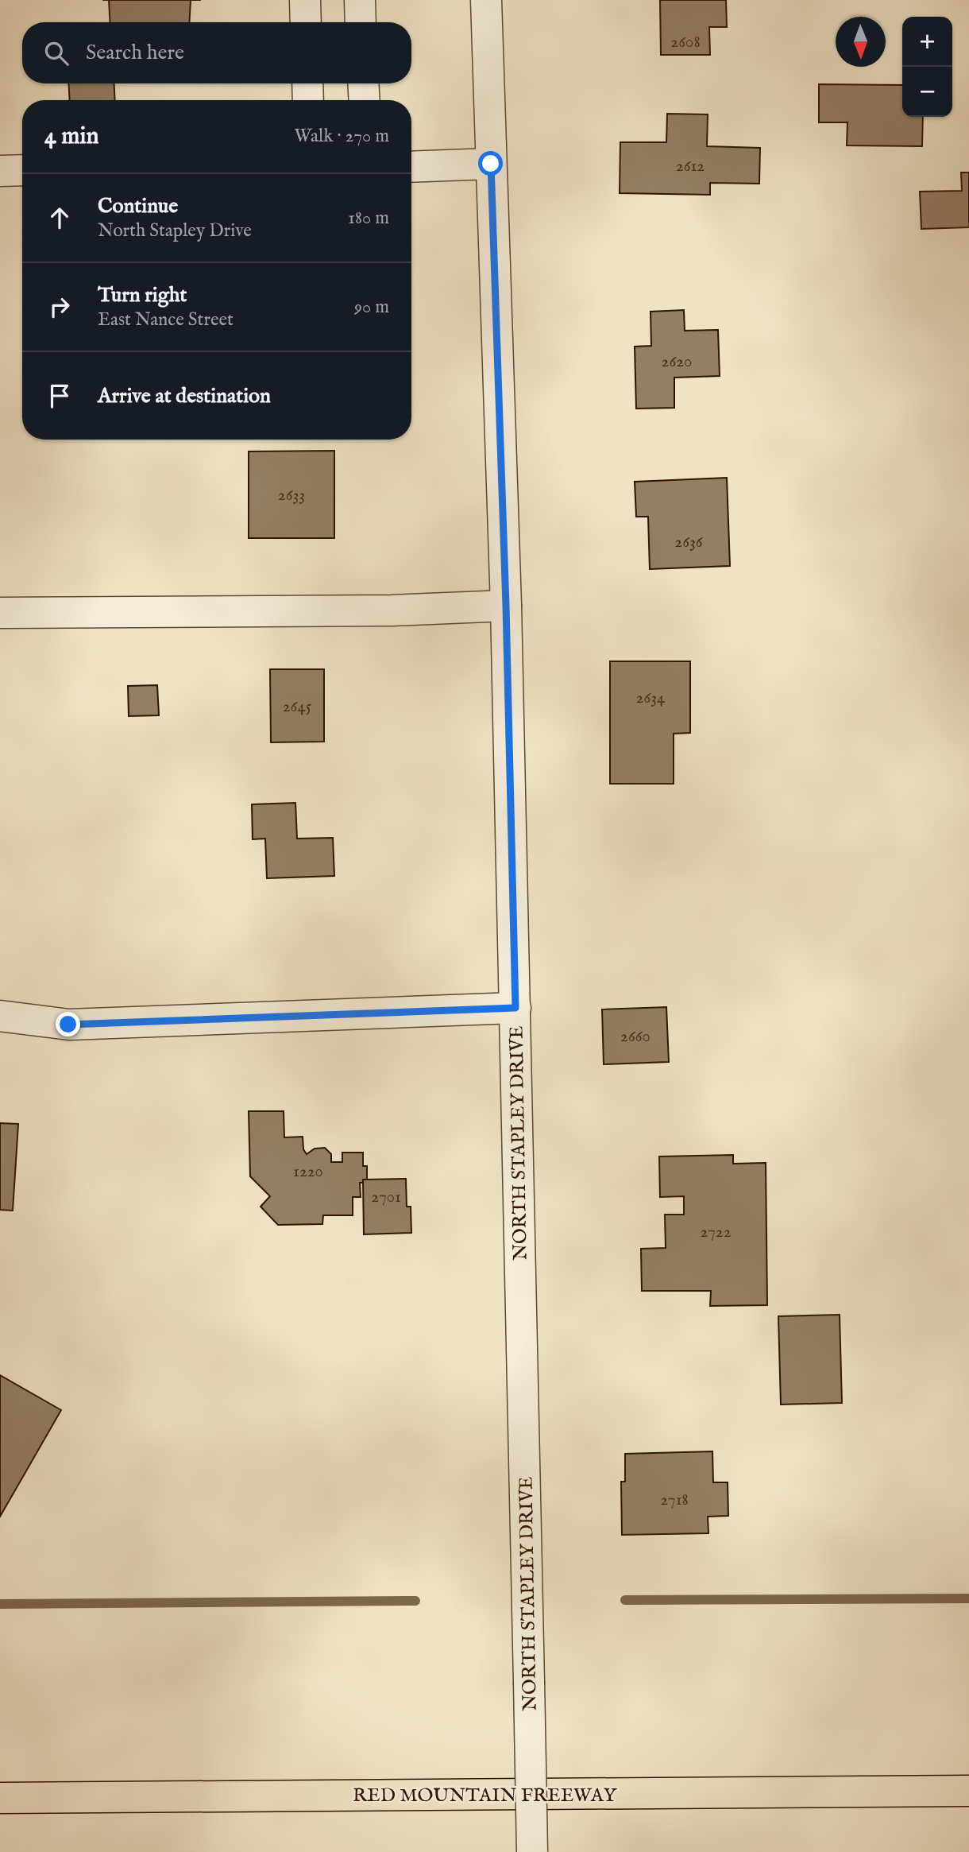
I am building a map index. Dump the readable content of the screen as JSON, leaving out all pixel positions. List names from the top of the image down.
{
  "streets": {
    "highway": ["RED MOUNTAIN FREEWAY"],
    "street": ["NORTH STAPLEY DRIVE"]
  },
  "house_numbers": [
    "2608",
    "2612",
    "2620",
    "2633",
    "2636",
    "2634",
    "2645",
    "2660",
    "1220",
    "2701",
    "2722",
    "2718"
  ],
  "north": "bottom",
  "page": {
    "map_buttons": ["+", "−"],
    "search": "Search here",
    "heading": ["4 min", "Walk · 270 m"],
    "list": [
      ["Continue", "North Stapley Drive", "180 m"],
      ["Turn right", "East Nance Street", "90 m"],
      "Arrive at destination"
    ]
  }
}
